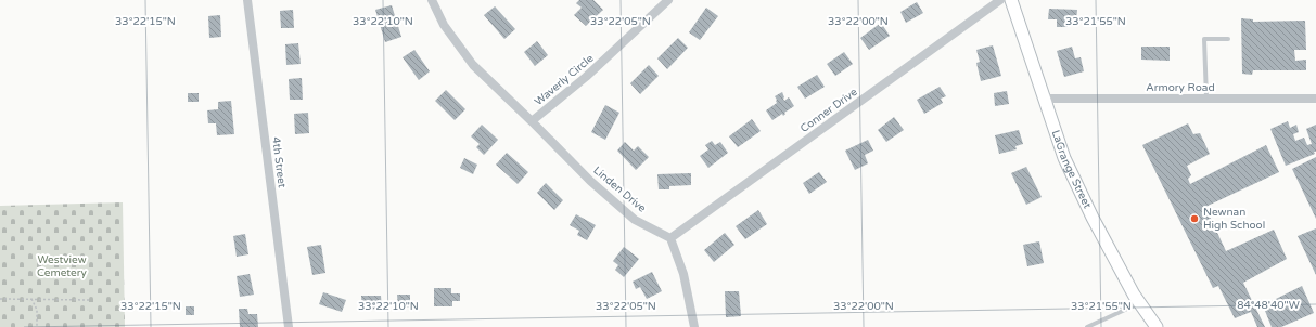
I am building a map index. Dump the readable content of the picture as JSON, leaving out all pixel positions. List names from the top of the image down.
{
  "streets": {
    "street": [
      "Waverly Circle",
      "Armory Road",
      "Conner Drive",
      "4th Street",
      "LaGrange Street",
      "Linden Drive"
    ]
  },
  "crossings": [
    ["Waverly Circle", "Linden Drive"],
    ["Armory Road", "LaGrange Street"],
    ["Conner Drive", "Linden Drive"]
  ],
  "parks": ["Westview Cemetery"],
  "places": ["Newnan High School"],
  "coordinates": [
    "33°22'15\"N",
    "33°22'10\"N",
    "33°22'05\"N",
    "33°22'00\"N",
    "33°21'55\"N",
    "84°48'40\"W"
  ]
}
